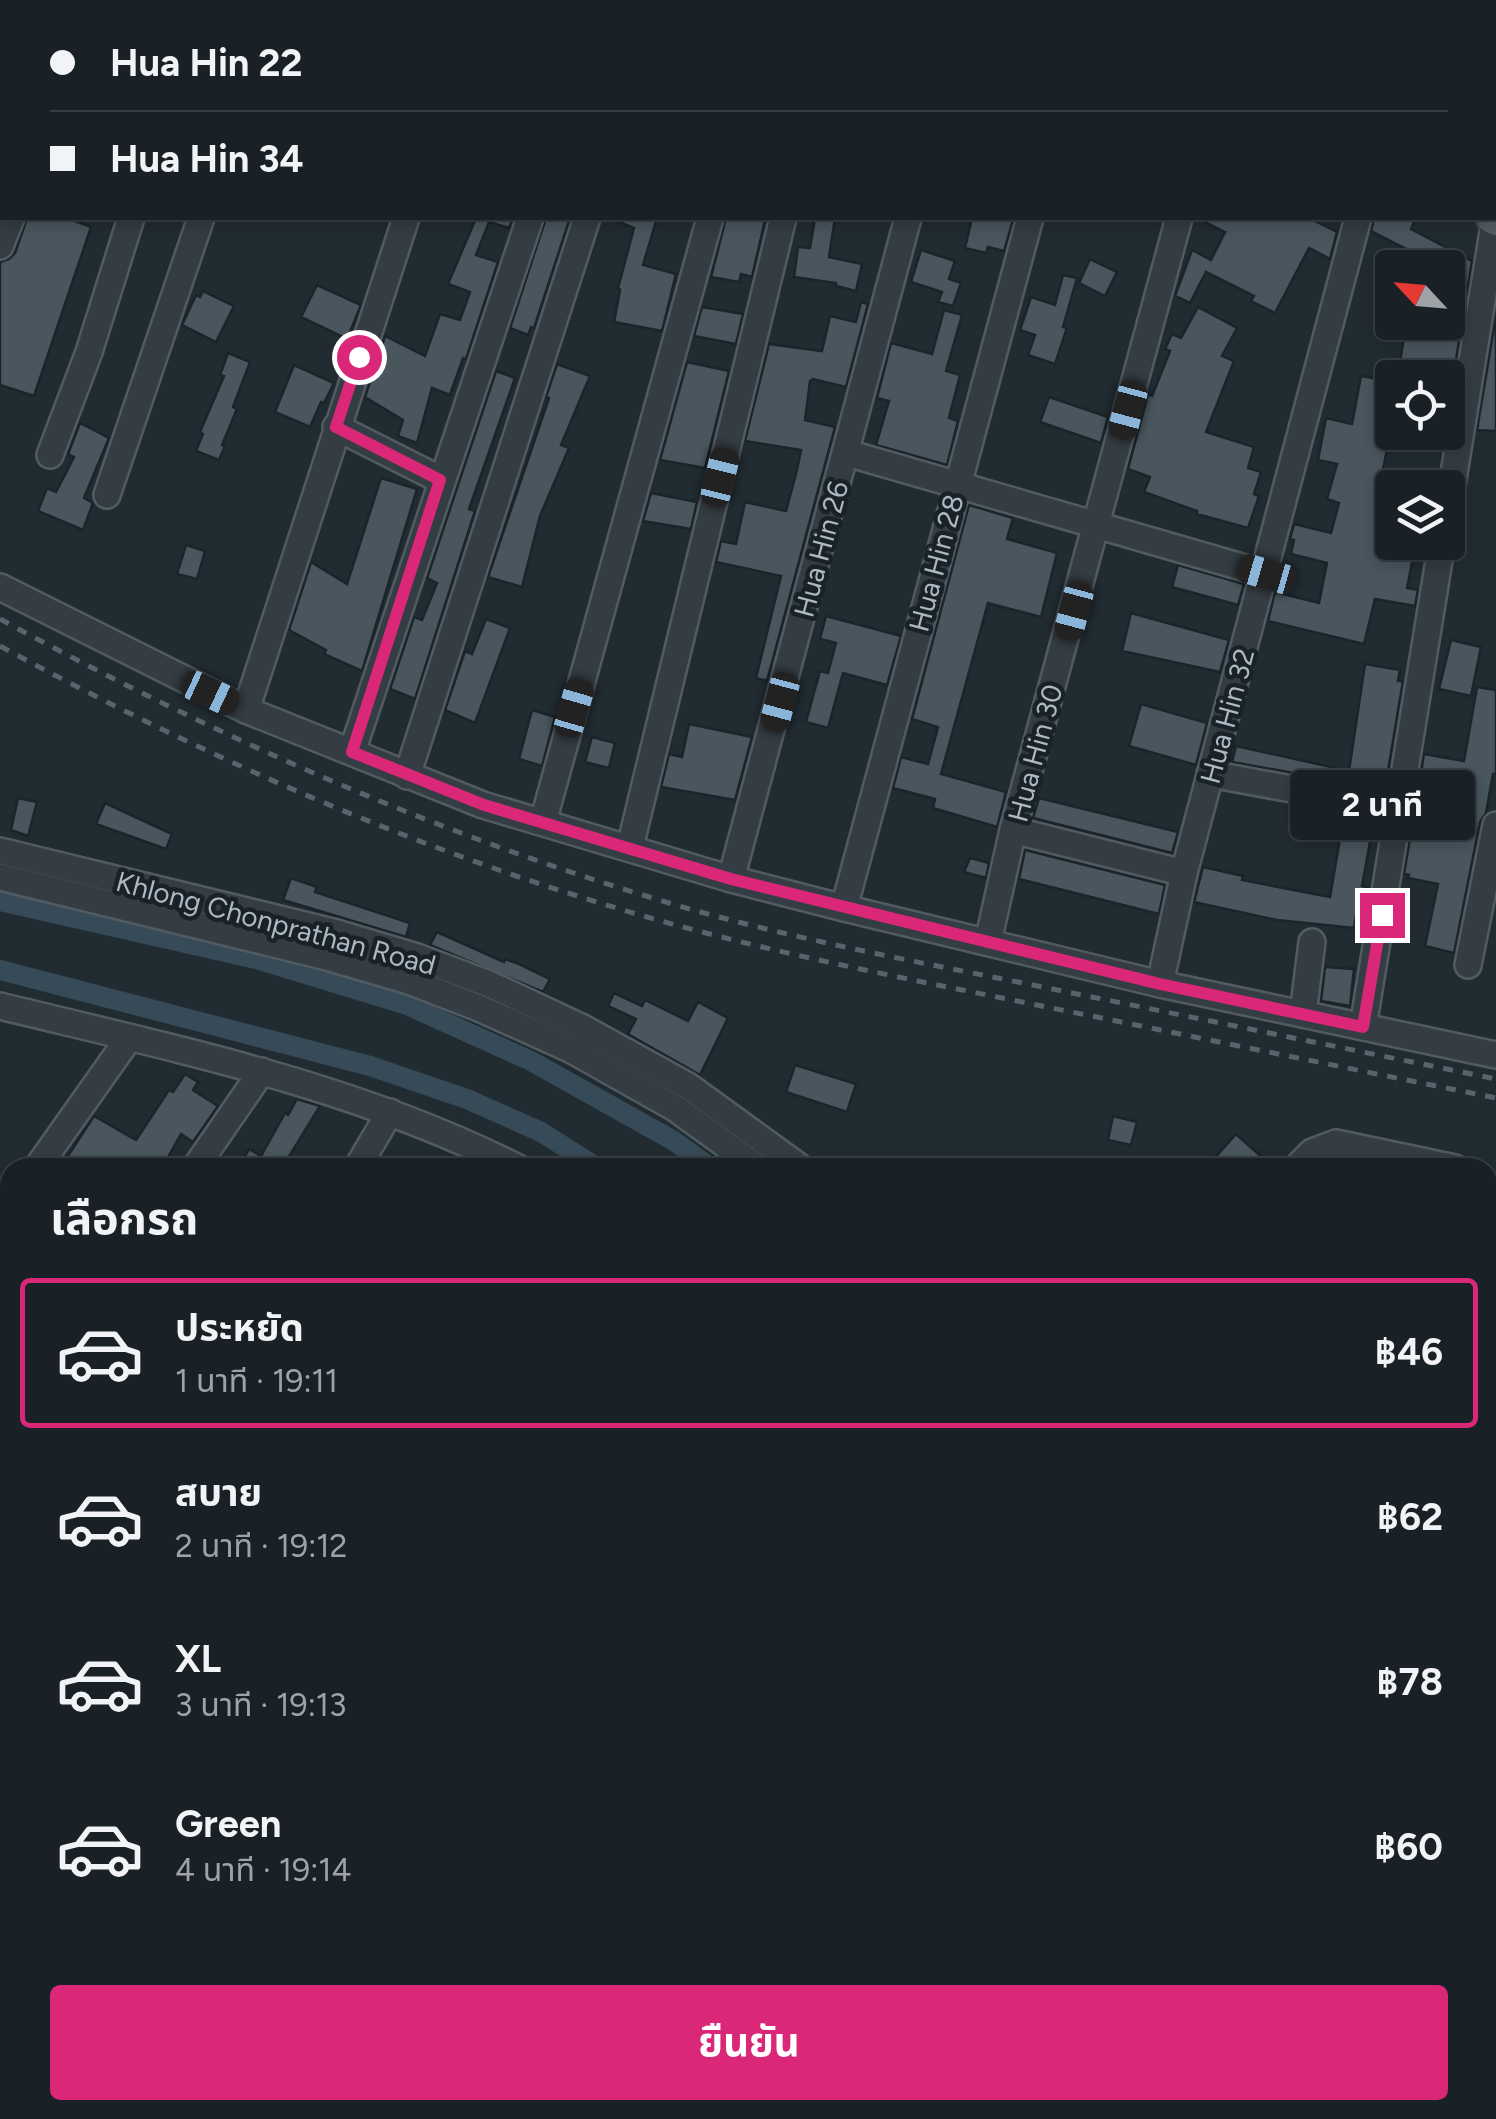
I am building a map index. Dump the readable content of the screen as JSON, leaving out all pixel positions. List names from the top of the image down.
{
  "streets": {
    "street": [
      "Hua Hin 26",
      "Hua Hin 28",
      "Hua Hin 32",
      "Hua Hin 30",
      "Khlong Chonprathan Road"
    ]
  },
  "north": "top left",
  "page": {
    "banner": ["Hua Hin 22", "Hua Hin 34"],
    "bubble": "2 นาที",
    "heading": "เลือกรถ",
    "list": [
      {
        "name": "ประหยัด",
        "note": "1 นาที · 19:11",
        "value": "฿46"
      },
      {
        "name": "สบาย",
        "note": "2 นาที · 19:12",
        "value": "฿62"
      },
      {
        "name": "XL",
        "note": "3 นาที · 19:13",
        "value": "฿78"
      },
      {
        "name": "Green",
        "note": "4 นาที · 19:14",
        "value": "฿60"
      }
    ],
    "buttons": "ยืนยัน"
  }
}
